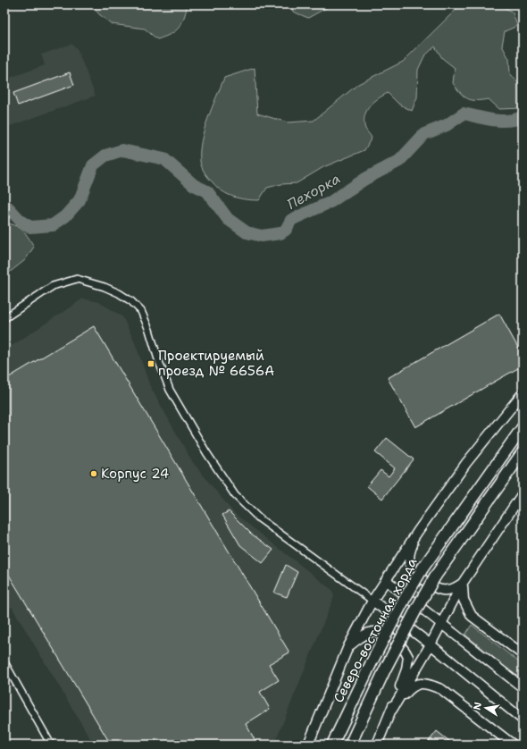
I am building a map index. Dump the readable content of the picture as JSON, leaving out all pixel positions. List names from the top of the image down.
{
  "streets": {
    "highway": ["Северо-восточная хорда"]
  },
  "water": ["Пехорка"],
  "places": {
    "transit": ["Проектируемый проезд № 6656А"],
    "other": ["Корпус 24"]
  },
  "north": "left"
}
